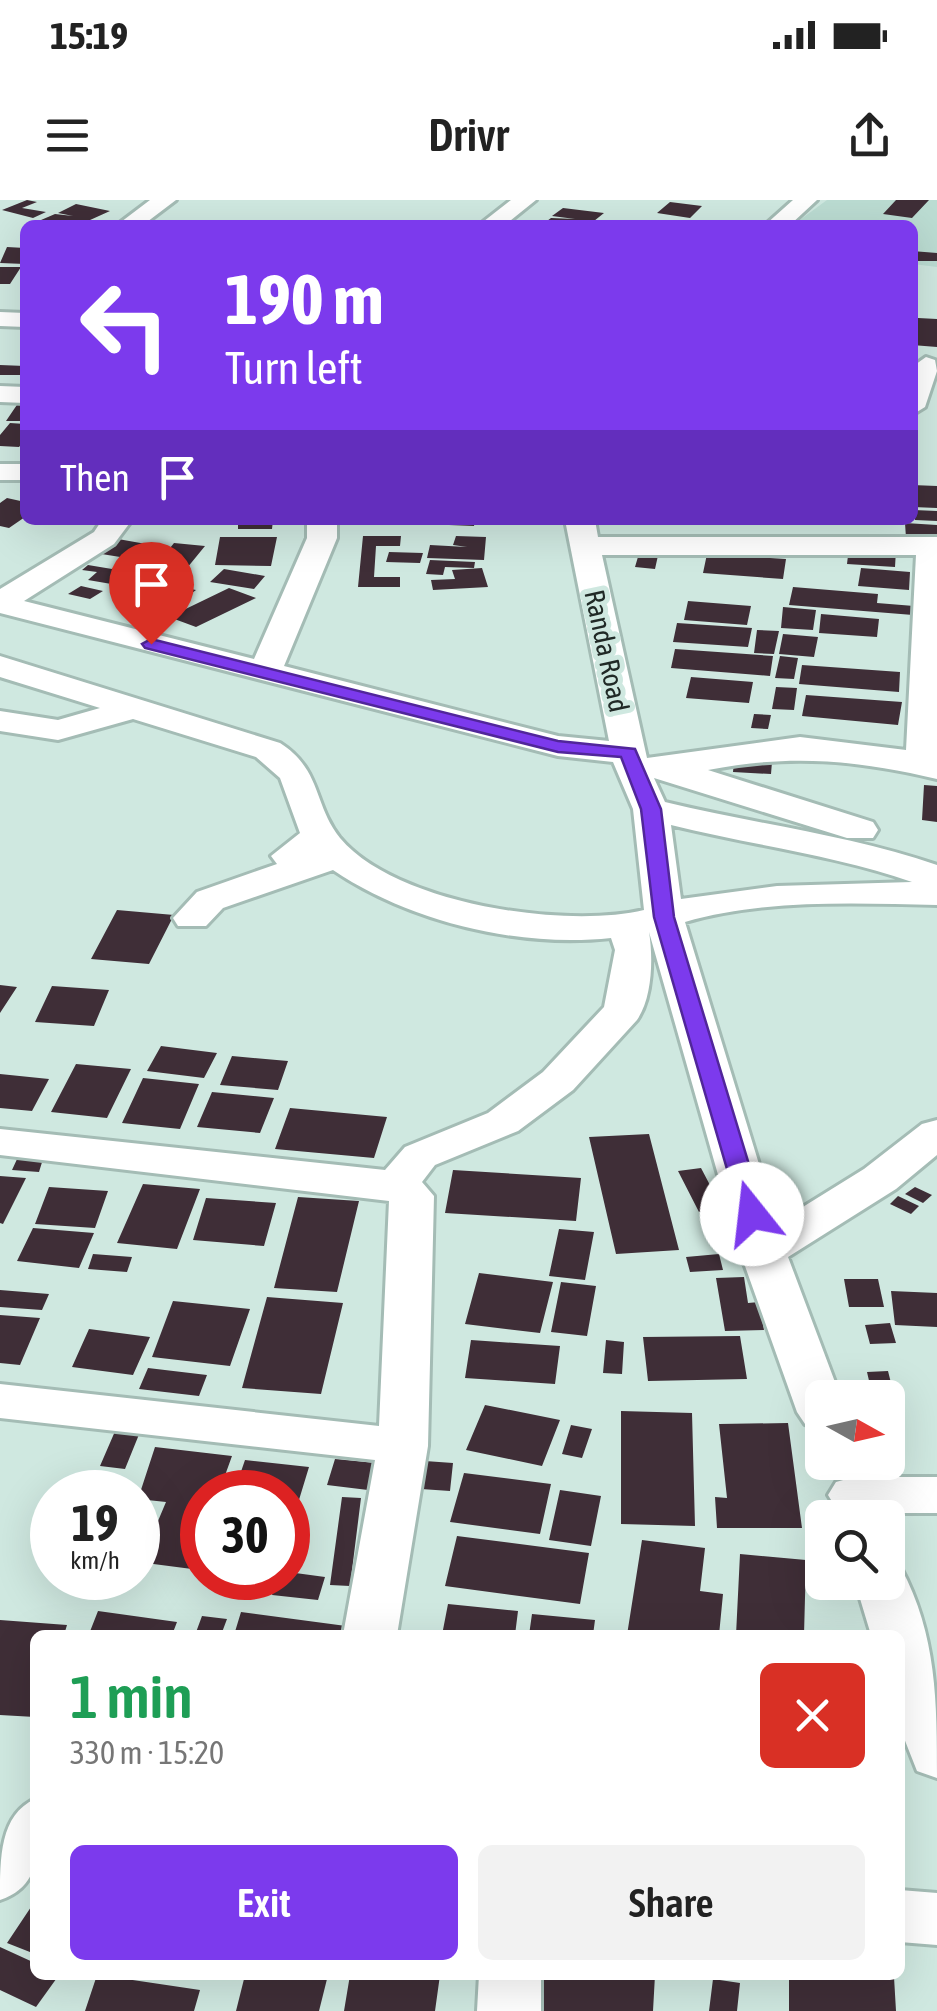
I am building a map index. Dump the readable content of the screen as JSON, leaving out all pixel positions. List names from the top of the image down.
{
  "streets": {
    "street": ["Randa Road"]
  },
  "north": "right",
  "page": {
    "status": "15:19",
    "header": "Drivr",
    "turn": ["190 m", "Turn left"],
    "then": "Then",
    "speed": "19 km/h",
    "limit": "30",
    "heading": ["1 min", "330 m · 15:20"],
    "buttons": ["Exit", "Share"]
  }
}
